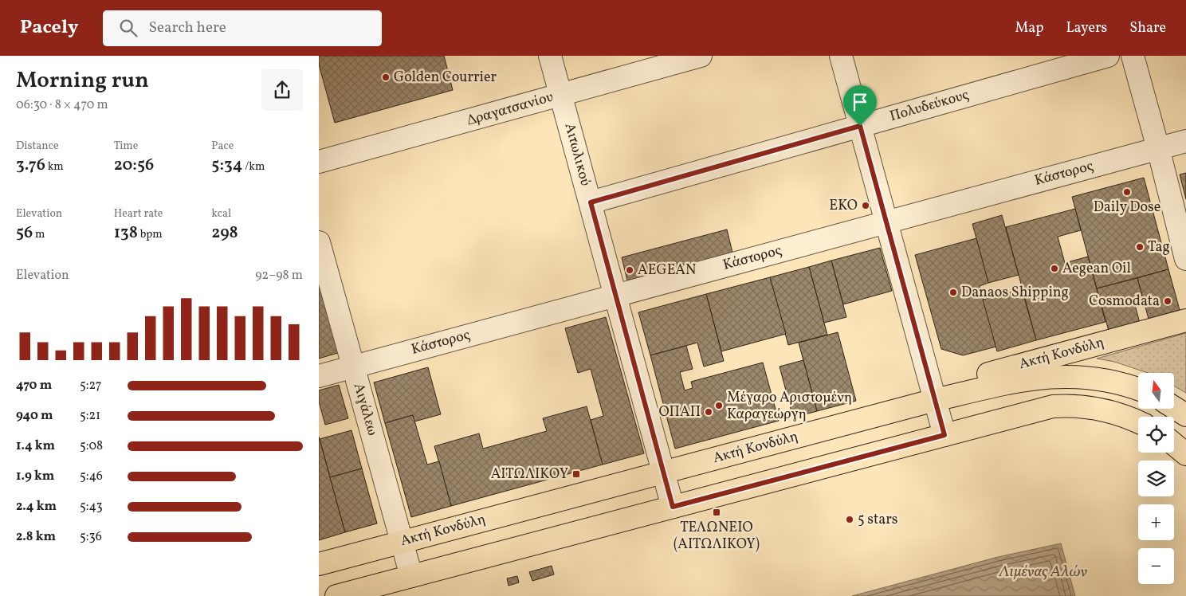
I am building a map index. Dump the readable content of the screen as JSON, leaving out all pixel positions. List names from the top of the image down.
{
  "streets": {
    "main road": ["Ακτή Κονδύλη"],
    "street": [
      "Πολυδεύκους",
      "Δραγατσανίου",
      "Αιτωλικού",
      "Κάστορος",
      "Αιγάλεω"
    ]
  },
  "crossings": [
    ["Πολυδεύκους", "Αιτωλικού"],
    ["Δραγατσανίου", "Αιτωλικού"],
    ["Αιτωλικού", "Κάστορος"],
    ["Αιτωλικού", "Ακτή Κονδύλη"],
    ["Κάστορος", "Αιγάλεω"],
    ["Ακτή Κονδύλη", "Αιγάλεω"]
  ],
  "water": ["Λιμένας Αλών"],
  "places": {
    "other": [
      "Golden Courrier",
      "Daily Dose",
      "EKO",
      "Tag",
      "Aegean Oil",
      "AEGEAN",
      "Danaos Shipping",
      "Cosmodata",
      "Μέγαρο Αριστομένη Καραγεώργη",
      "ΟΠΑΠ",
      "5 stars"
    ],
    "transit": ["ΑΙΤΩΛΙΚΟΥ", "ΤΕΛΩΝΕΙΟ (ΑΙΤΩΛΙΚΟΥ)"]
  },
  "north": "top",
  "page": {
    "header": "Pacely",
    "search": "Search here",
    "nav": ["Map", "Layers", "Share"],
    "heading": ["Morning run", "06:30 · 8 × 470 m"],
    "stats": [
      ["Distance", "3.76 km"],
      ["Time", "20:56"],
      ["Pace", "5:34 /km"],
      ["Elevation", "56 m"],
      ["Heart rate", "138 bpm"],
      ["kcal", "298"]
    ],
    "chart": ["Elevation", "92–98 m"],
    "list": [
      {
        "name": "470 m",
        "note": "5:27"
      },
      {
        "name": "940 m",
        "note": "5:21"
      },
      {
        "name": "1.4 km",
        "note": "5:08"
      },
      {
        "name": "1.9 km",
        "note": "5:46"
      },
      {
        "name": "2.4 km",
        "note": "5:43"
      },
      {
        "name": "2.8 km",
        "note": "5:36"
      }
    ],
    "map_buttons": ["+", "−"]
  }
}
